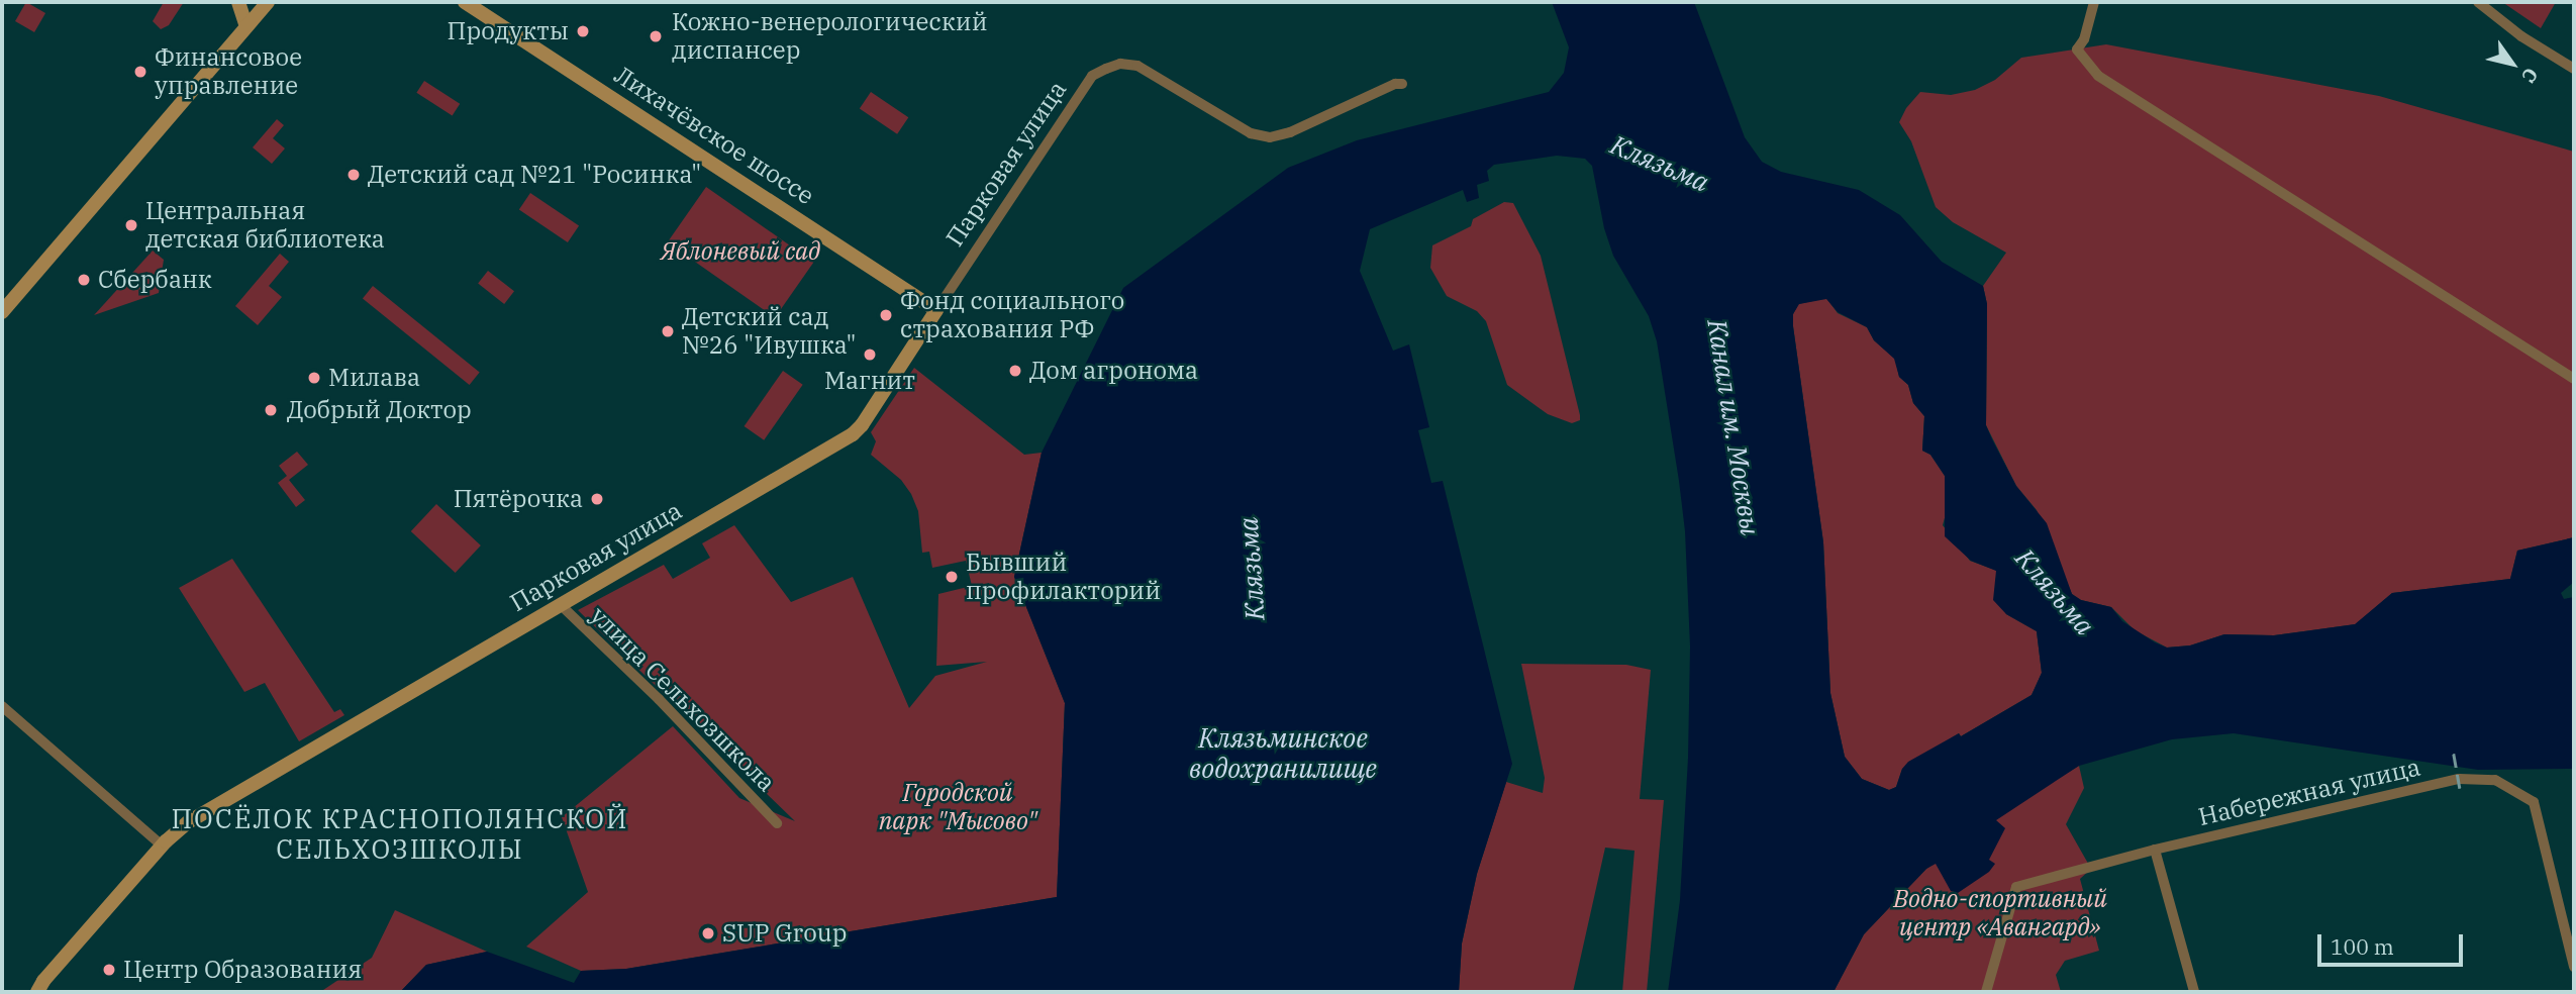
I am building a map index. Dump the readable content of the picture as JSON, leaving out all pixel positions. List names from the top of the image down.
{
  "streets": {
    "street": [
      "Лихачёвское шоссе",
      "Парковая улица",
      "улица Сельхозшкола",
      "Набережная улица"
    ]
  },
  "crossings": [
    ["Лихачёвское шоссе", "Парковая улица"],
    ["Парковая улица", "улица Сельхозшкола"]
  ],
  "districts": ["ПОСЁЛОК КРАСНОПОЛЯНСКОЙ СЕЛЬХОЗШКОЛЫ"],
  "water": ["Клязьма", "Канал им. Москвы", "Клязьминское водохранилище"],
  "parks": ["Яблоневый сад", "Городской парк \"Мысово\"", "Водно-спортивный центр «Авангард»"],
  "places": [
    "Продукты",
    "Кожно-венерологический диспансер",
    "Финансовое управление",
    "Детский сад №21 \"Росинка\"",
    "Центральная детская библиотека",
    "Сбербанк",
    "Фонд социального страхования РФ",
    "Детский сад №26 \"Ивушка\"",
    "Магнит",
    "Дом агронома",
    "Милава",
    "Добрый Доктор",
    "Пятёрочка",
    "Бывший профилакторий",
    "SUP Group",
    "Центр Образования"
  ],
  "scale_bar": "100 m",
  "north": "bottom right"
}
